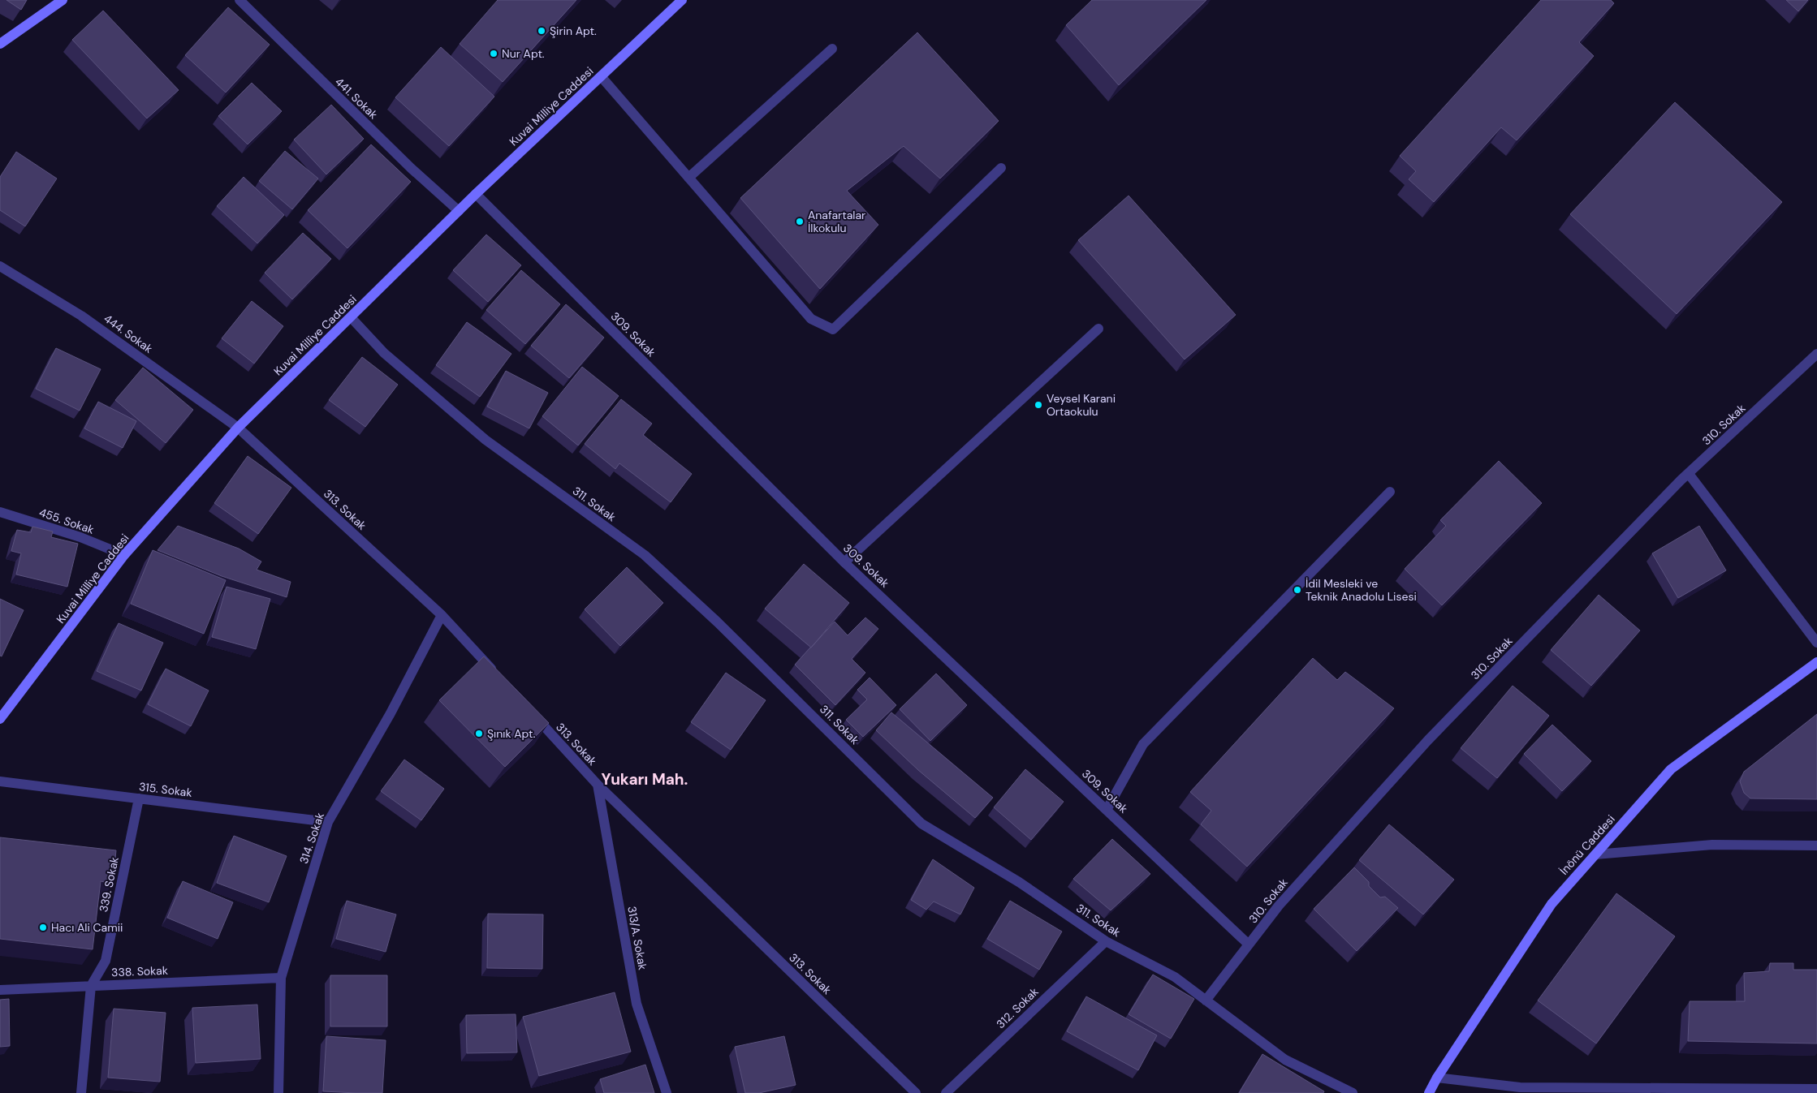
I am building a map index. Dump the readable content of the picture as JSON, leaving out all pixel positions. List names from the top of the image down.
{
  "streets": {
    "street": [
      "441. Sokak",
      "Kuvai Milliye Caddesi",
      "444. Sokak",
      "309. Sokak",
      "310. Sokak",
      "311. Sokak",
      "313. Sokak",
      "455. Sokak",
      "315. Sokak",
      "314. Sokak",
      "İnönü Caddesi",
      "339. Sokak",
      "313/A. Sokak",
      "338. Sokak",
      "312. Sokak"
    ]
  },
  "crossings": [
    ["441. Sokak", "Kuvai Milliye Caddesi"],
    ["Kuvai Milliye Caddesi", "444. Sokak"],
    ["Kuvai Milliye Caddesi", "309. Sokak"],
    ["Kuvai Milliye Caddesi", "311. Sokak"],
    ["Kuvai Milliye Caddesi", "313. Sokak"],
    ["Kuvai Milliye Caddesi", "455. Sokak"],
    ["444. Sokak", "313. Sokak"],
    ["309. Sokak", "310. Sokak"],
    ["310. Sokak", "311. Sokak"],
    ["311. Sokak", "312. Sokak"],
    ["313. Sokak", "314. Sokak"],
    ["313. Sokak", "313/A. Sokak"],
    ["315. Sokak", "314. Sokak"],
    ["315. Sokak", "339. Sokak"],
    ["314. Sokak", "338. Sokak"],
    ["339. Sokak", "338. Sokak"]
  ],
  "districts": ["Yukarı Mah."],
  "places": [
    "Şirin Apt.",
    "Nur Apt.",
    "Anafartalar İlkokulu",
    "Veysel Karani Ortaokulu",
    "İdil Mesleki ve Teknik Anadolu Lisesi",
    "Şınık Apt.",
    "Hacı Ali Camii"
  ]
}
